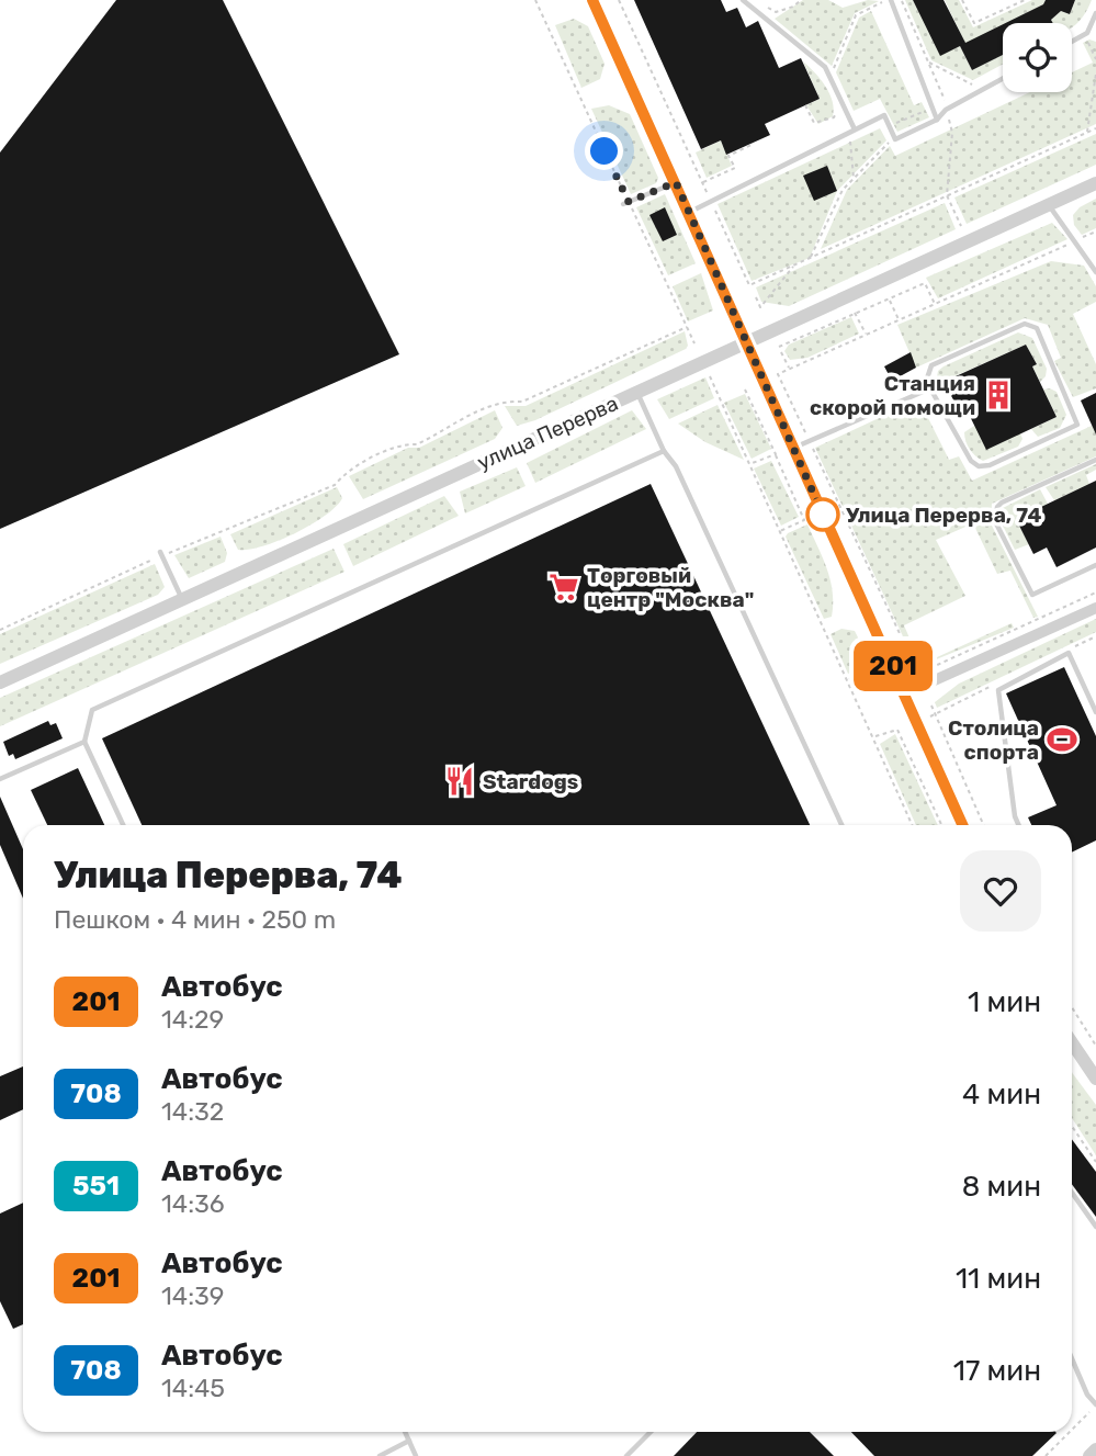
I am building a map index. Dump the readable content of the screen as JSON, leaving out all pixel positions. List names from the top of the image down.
{
  "streets": {
    "street": ["улица Перерва"]
  },
  "places": {
    "building": ["Станция скорой помощи"],
    "other": ["Улица Перерва, 74"],
    "supermarket": ["Торговый центр \"Москва\""],
    "sports": ["Столица спорта"],
    "restaurant": ["Stardogs"]
  },
  "lines": ["bus line 201"],
  "page": {
    "on_map": "201",
    "heading": ["Улица Перерва, 74", "Пешком · 4 мин · 250 m"],
    "list": [
      {
        "mark": "201",
        "name": "Автобус",
        "note": "14:29",
        "value": "1 мин"
      },
      {
        "mark": "708",
        "name": "Автобус",
        "note": "14:32",
        "value": "4 мин"
      },
      {
        "mark": "551",
        "name": "Автобус",
        "note": "14:36",
        "value": "8 мин"
      },
      {
        "mark": "201",
        "name": "Автобус",
        "note": "14:39",
        "value": "11 мин"
      },
      {
        "mark": "708",
        "name": "Автобус",
        "note": "14:45",
        "value": "17 мин"
      }
    ]
  }
}
